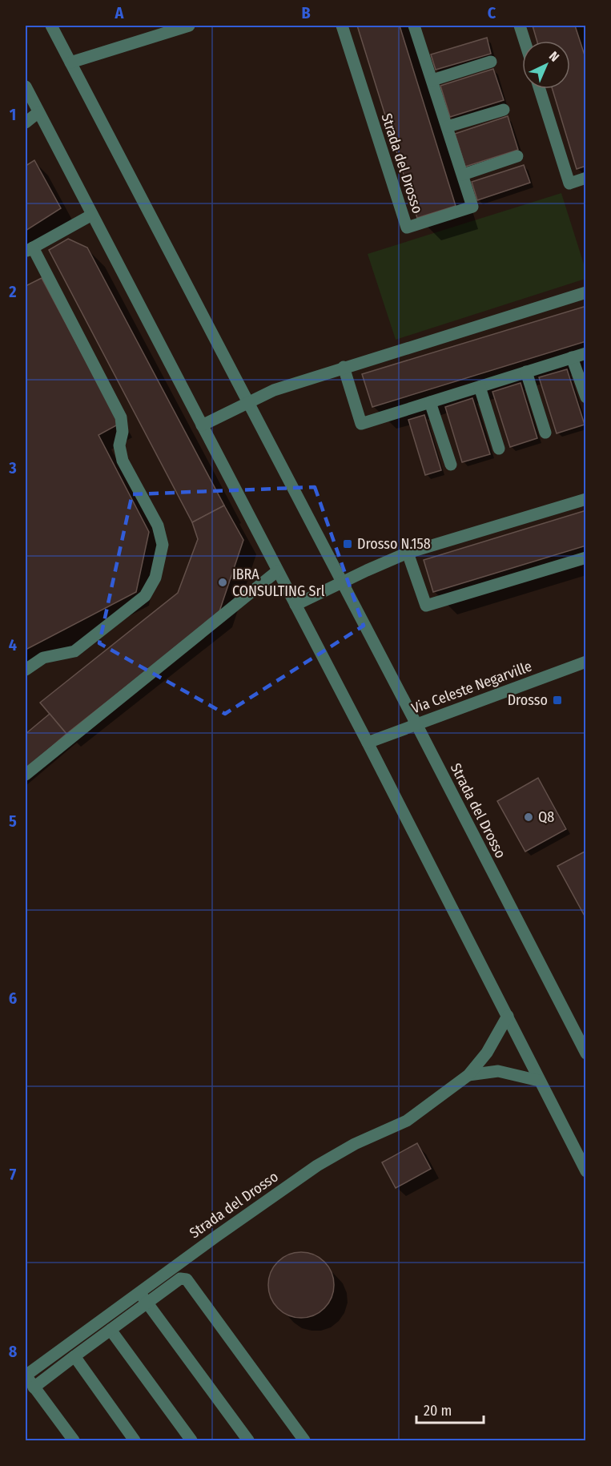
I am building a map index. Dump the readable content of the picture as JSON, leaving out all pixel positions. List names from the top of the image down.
{
  "streets": {
    "street": ["Strada del Drosso", "Via Celeste Negarville"]
  },
  "crossings": [
    ["Strada del Drosso", "Via Celeste Negarville"]
  ],
  "places": {
    "transit": ["Drosso N.158", "Drosso"],
    "other": ["IBRA CONSULTING Srl", "Q8"]
  },
  "scale_bar": "20 m",
  "north": "top right",
  "grid": {
    "columns": ["A", "B", "C"],
    "rows": [
      "1",
      "2",
      "3",
      "4",
      "5",
      "6",
      "7",
      "8"
    ]
  }
}
